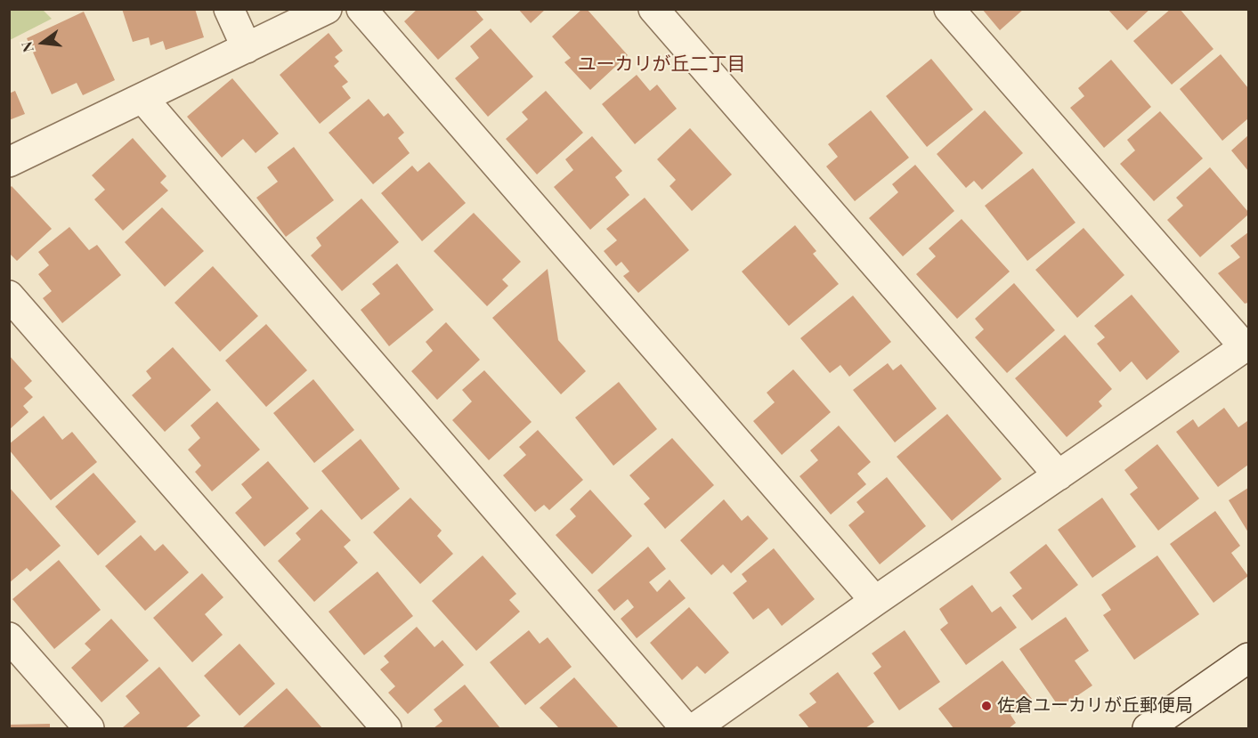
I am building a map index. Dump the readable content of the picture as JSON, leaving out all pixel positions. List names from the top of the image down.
{
  "districts": ["ユーカリが丘二丁目"],
  "places": ["佐倉ユーカリが丘郵便局"],
  "north": "left"
}
